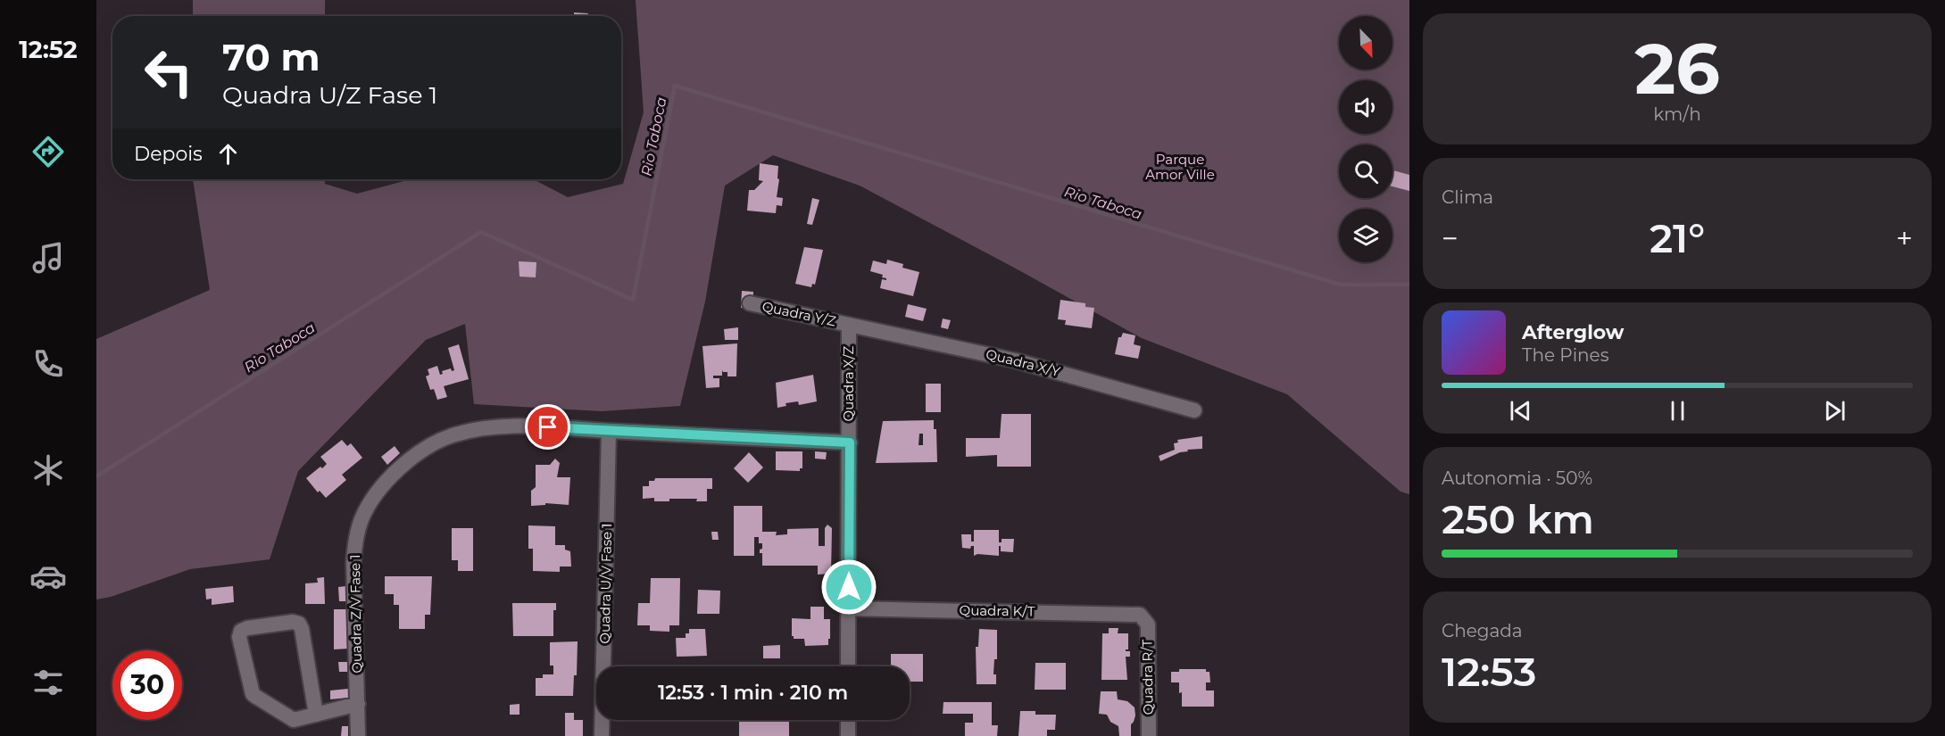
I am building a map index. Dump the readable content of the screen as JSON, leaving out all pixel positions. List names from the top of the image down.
{
  "streets": {
    "street": [
      "Quadra Y/Z",
      "Quadra X/Y",
      "Quadra X/Z",
      "Quadra U/V Fase 1",
      "Quadra K/T",
      "Quadra Z/V Fase 1",
      "Quadra R/T"
    ]
  },
  "crossings": [
    ["Quadra Y/Z", "Quadra X/Y"],
    ["Quadra Y/Z", "Quadra X/Z"],
    ["Quadra X/Y", "Quadra X/Z"],
    ["Quadra X/Z", "Quadra K/T"],
    ["Quadra X/Z", "Quadra Z/V Fase 1"],
    ["Quadra U/V Fase 1", "Quadra Z/V Fase 1"],
    ["Quadra K/T", "Quadra R/T"]
  ],
  "water": ["Rio Taboca"],
  "parks": ["Parque Amor Ville"],
  "north": "bottom right",
  "page": {
    "tabs": "12:52",
    "tile": [
      ["26", "km/h"],
      "Clima",
      ["Autonomia · 50%", "250 km"],
      ["Chegada", "12:53"]
    ],
    "turn": ["70 m", "Quadra U/Z Fase 1"],
    "then": "Depois",
    "heat": ["−", "21°", "+"],
    "song": ["Afterglow", "The Pines"],
    "limit": "30",
    "trip": "12:53 · 1 min · 210 m"
  }
}
